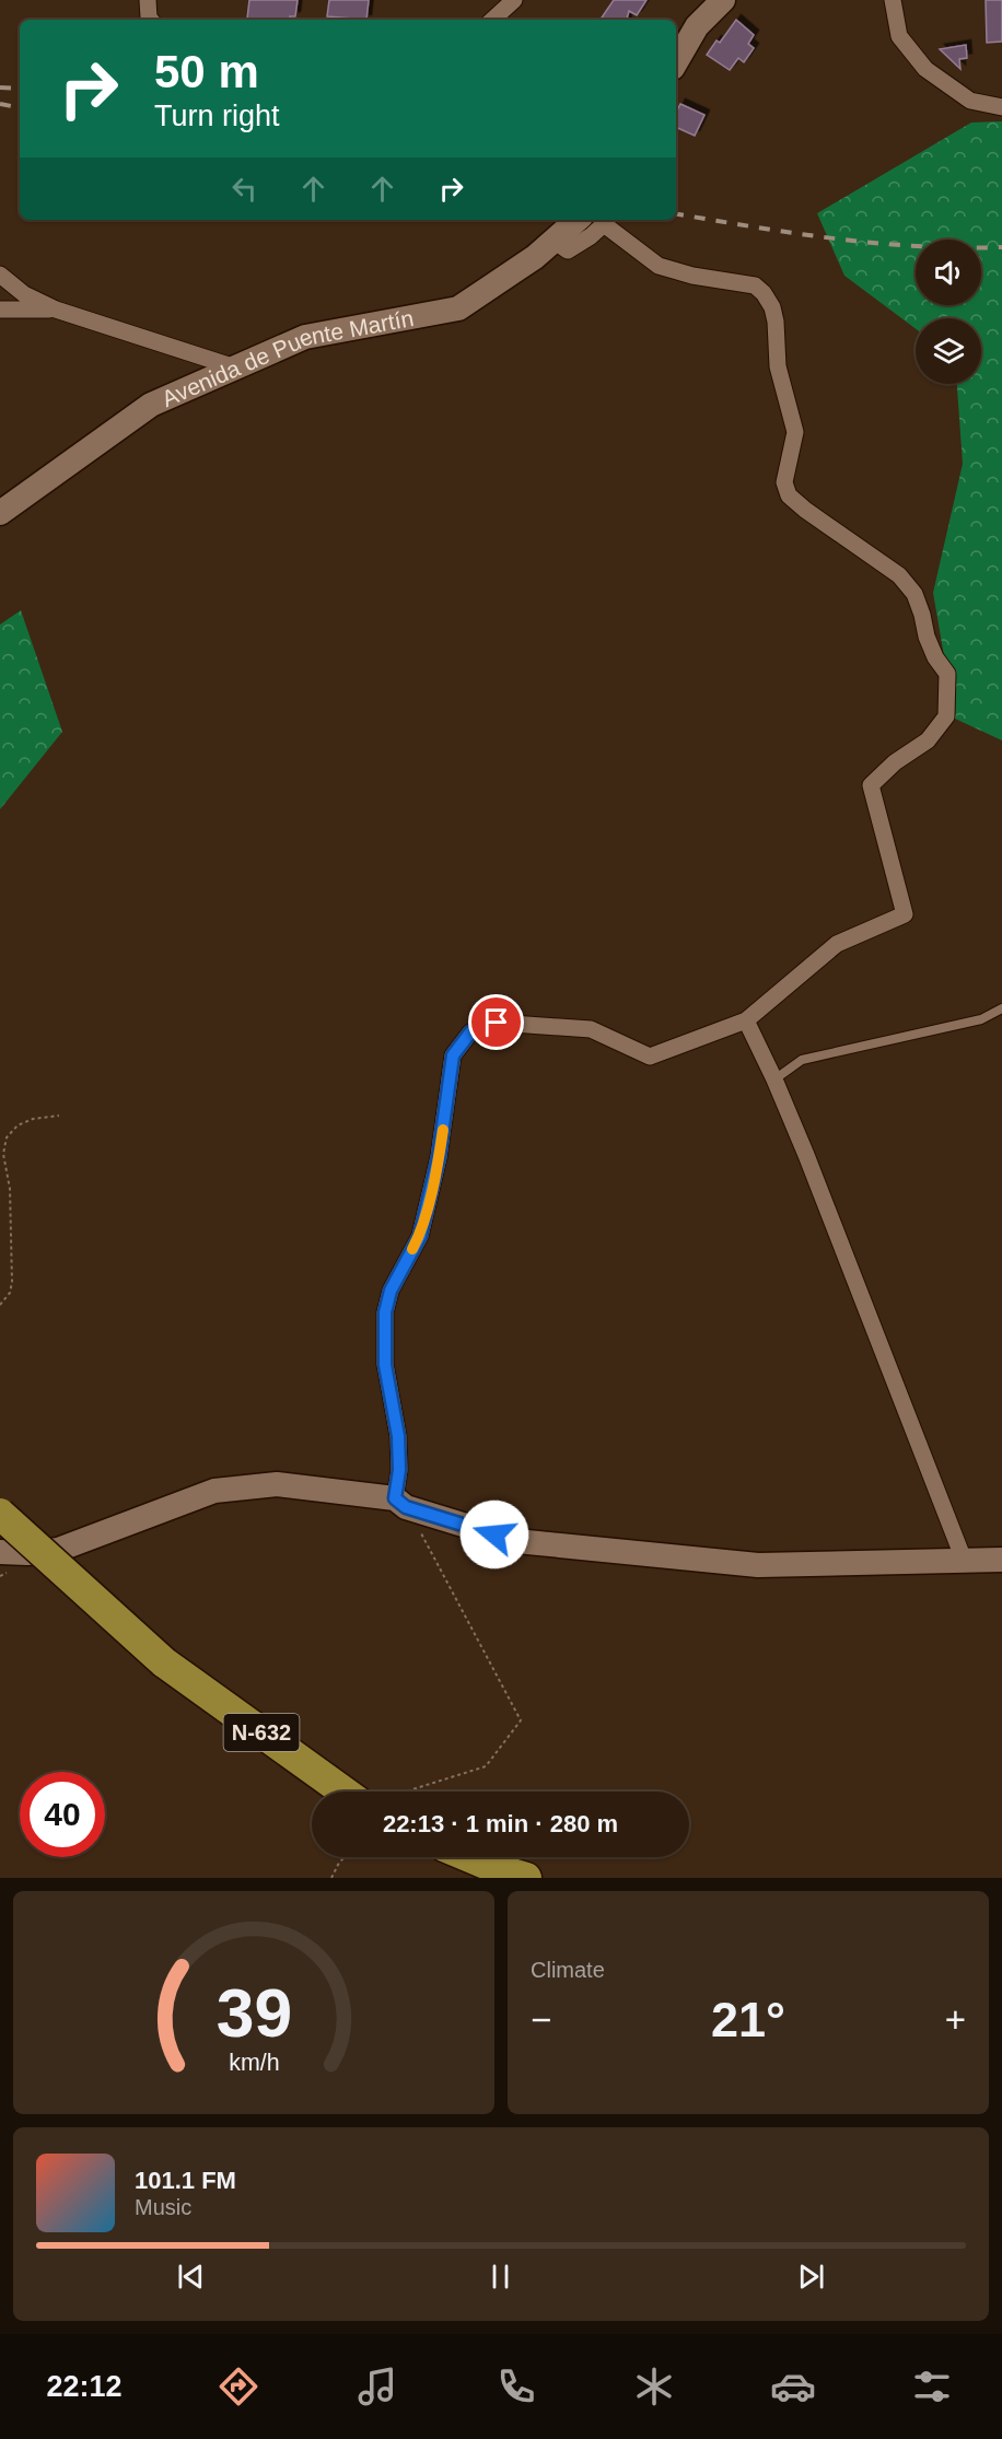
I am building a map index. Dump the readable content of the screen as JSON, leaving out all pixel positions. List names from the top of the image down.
{
  "streets": {
    "highway": ["N-632"],
    "street": ["Avenida de Puente Martín"]
  },
  "page": {
    "turn": ["50 m", "Turn right"],
    "limit": "40",
    "trip": "22:13 · 1 min · 280 m",
    "tile": "Climate",
    "heat": ["−", "21°", "+"],
    "song": ["101.1 FM", "Music"],
    "tabs": "22:12",
    "gauge": ["39", "km/h"]
  }
}
